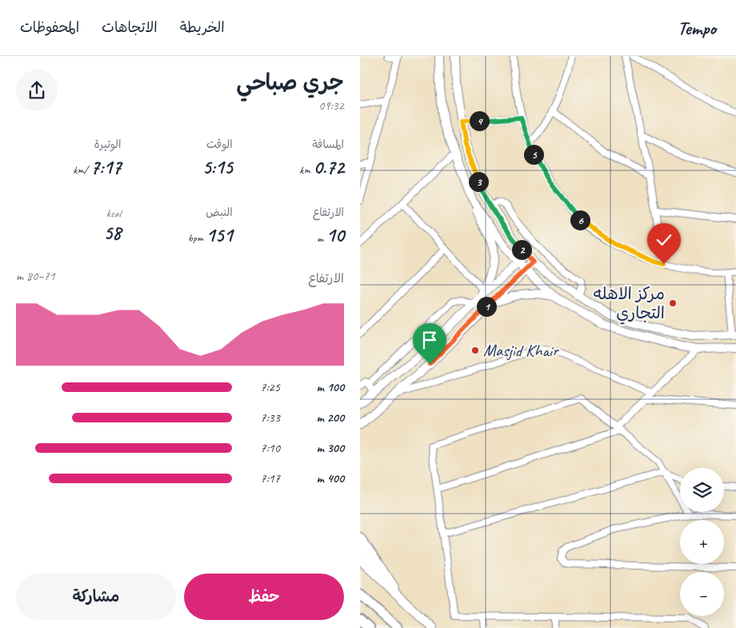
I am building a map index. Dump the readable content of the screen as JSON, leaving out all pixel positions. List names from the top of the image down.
{
  "places": ["مركز الاهله التجاري", "Masjid Khair"],
  "page": {
    "header": "Tempo",
    "nav": ["الخريطة", "الاتجاهات", "المحفوظات"],
    "heading": ["جري صباحي", "09:32"],
    "pins": [
      "4",
      "5",
      "3",
      "6",
      "2",
      "1"
    ],
    "stats": [
      ["المسافة", "0.72 km"],
      ["الوقت", "5:15"],
      ["الوتيرة", "7:17 /km"],
      ["الارتفاع", "10 m"],
      ["النبض", "151 bpm"],
      ["kcal", "58"]
    ],
    "chart": ["الارتفاع", "71–80 m"],
    "list": [
      {
        "name": "100 m",
        "note": "7:25"
      },
      {
        "name": "200 m",
        "note": "7:33"
      },
      {
        "name": "300 m",
        "note": "7:10"
      },
      {
        "name": "400 m",
        "note": "7:17"
      }
    ],
    "map_buttons": ["+", "−"],
    "buttons": ["حفظ", "مشاركة"]
  }
}
